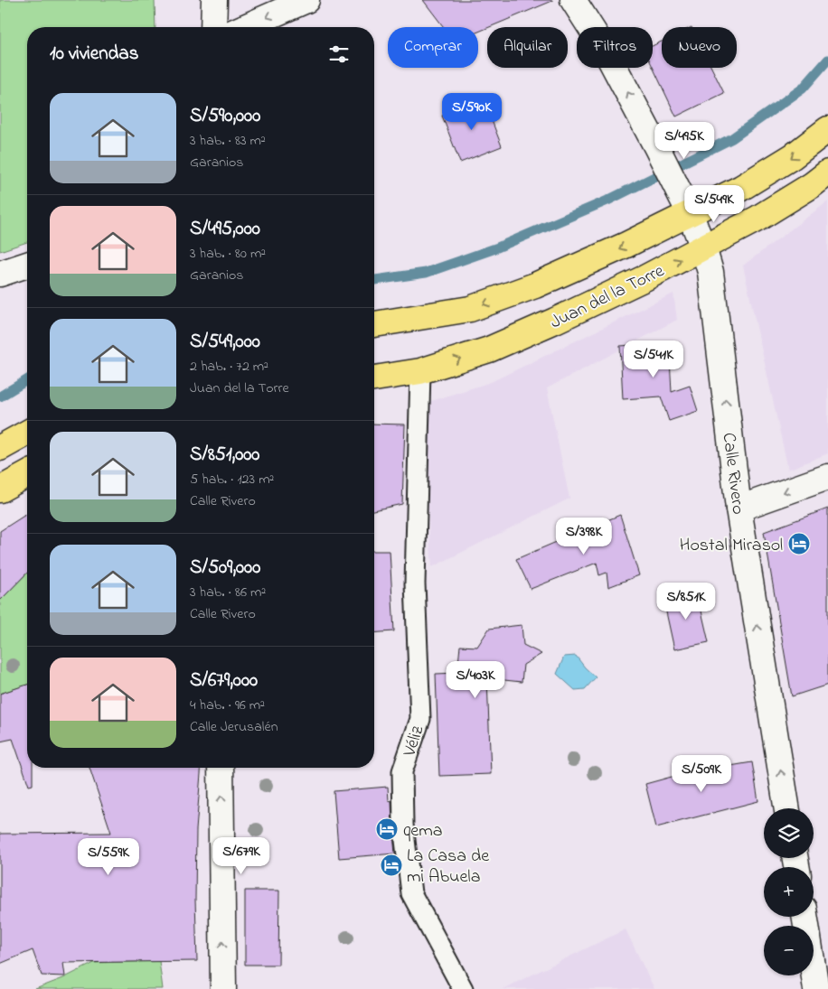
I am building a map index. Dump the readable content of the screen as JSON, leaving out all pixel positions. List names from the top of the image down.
{
  "streets": {
    "main road": ["Juan del la Torre"],
    "street": ["Calle Rivero"],
    "lane": ["Véliz"]
  },
  "crossings": [
    ["Juan del la Torre", "Calle Rivero"],
    ["Juan del la Torre", "Véliz"]
  ],
  "one_way": ["Calle Rivero"],
  "places": {
    "hotel": ["Hostal Mirasol", "qema", "La Casa de mi Abuela"]
  },
  "page": {
    "chip": [
      "Comprar",
      "Alquilar",
      "Filtros",
      "Nuevo"
    ],
    "heading": "10 viviendas",
    "list": [
      {
        "name": "S/590,000",
        "note": "3 hab. · 83 m² · Garanios"
      },
      {
        "name": "S/495,000",
        "note": "3 hab. · 80 m² · Garanios"
      },
      {
        "name": "S/549,000",
        "note": "2 hab. · 72 m² · Juan del la Torre"
      },
      {
        "name": "S/851,000",
        "note": "5 hab. · 123 m² · Calle Rivero"
      },
      {
        "name": "S/509,000",
        "note": "3 hab. · 86 m² · Calle Rivero"
      },
      {
        "name": "S/679,000",
        "note": "4 hab. · 96 m² · Calle Jerusalén"
      }
    ],
    "price": [
      "S/590K",
      "S/495K",
      "S/549K",
      "S/541K",
      "S/398K",
      "S/851K",
      "S/403K",
      "S/509K",
      "S/679K",
      "S/559K"
    ],
    "map_buttons": ["+", "−"]
  }
}
